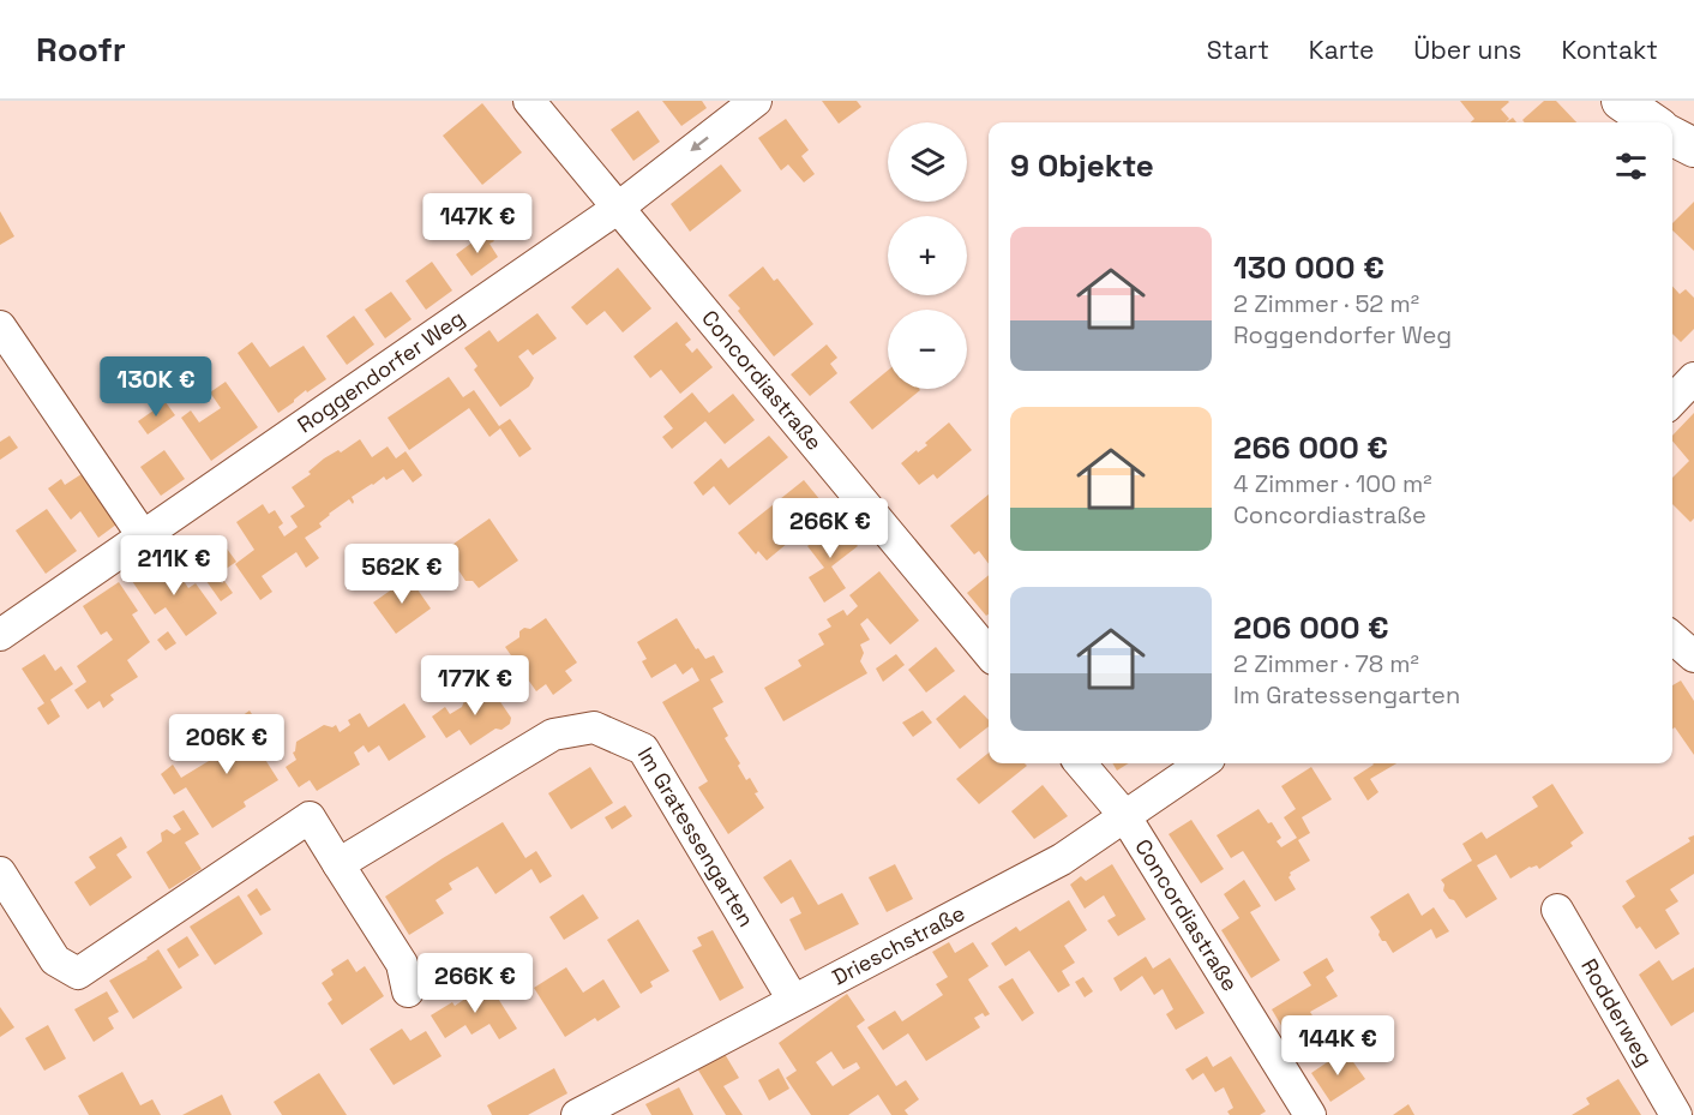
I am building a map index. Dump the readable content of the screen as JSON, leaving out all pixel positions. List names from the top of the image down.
{
  "streets": {
    "street": [
      "Roggendorfer Weg",
      "Concordiastraße",
      "Im Gratessengarten",
      "Drieschstraße",
      "Rodderweg"
    ]
  },
  "crossings": [
    ["Roggendorfer Weg", "Concordiastraße"],
    ["Concordiastraße", "Drieschstraße"],
    ["Im Gratessengarten", "Drieschstraße"]
  ],
  "page": {
    "header": "Roofr",
    "nav": [
      "Start",
      "Karte",
      "Über uns",
      "Kontakt"
    ],
    "map_buttons": ["+", "−"],
    "heading": "9 Objekte",
    "price": [
      "147K €",
      "130K €",
      "266K €",
      "211K €",
      "562K €",
      "177K €",
      "206K €",
      "266K €",
      "144K €"
    ],
    "list": [
      {
        "name": "130 000 €",
        "note": "2 Zimmer · 52 m² · Roggendorfer Weg"
      },
      {
        "name": "266 000 €",
        "note": "4 Zimmer · 100 m² · Concordiastraße"
      },
      {
        "name": "206 000 €",
        "note": "2 Zimmer · 78 m² · Im Gratessengarten"
      }
    ]
  }
}
